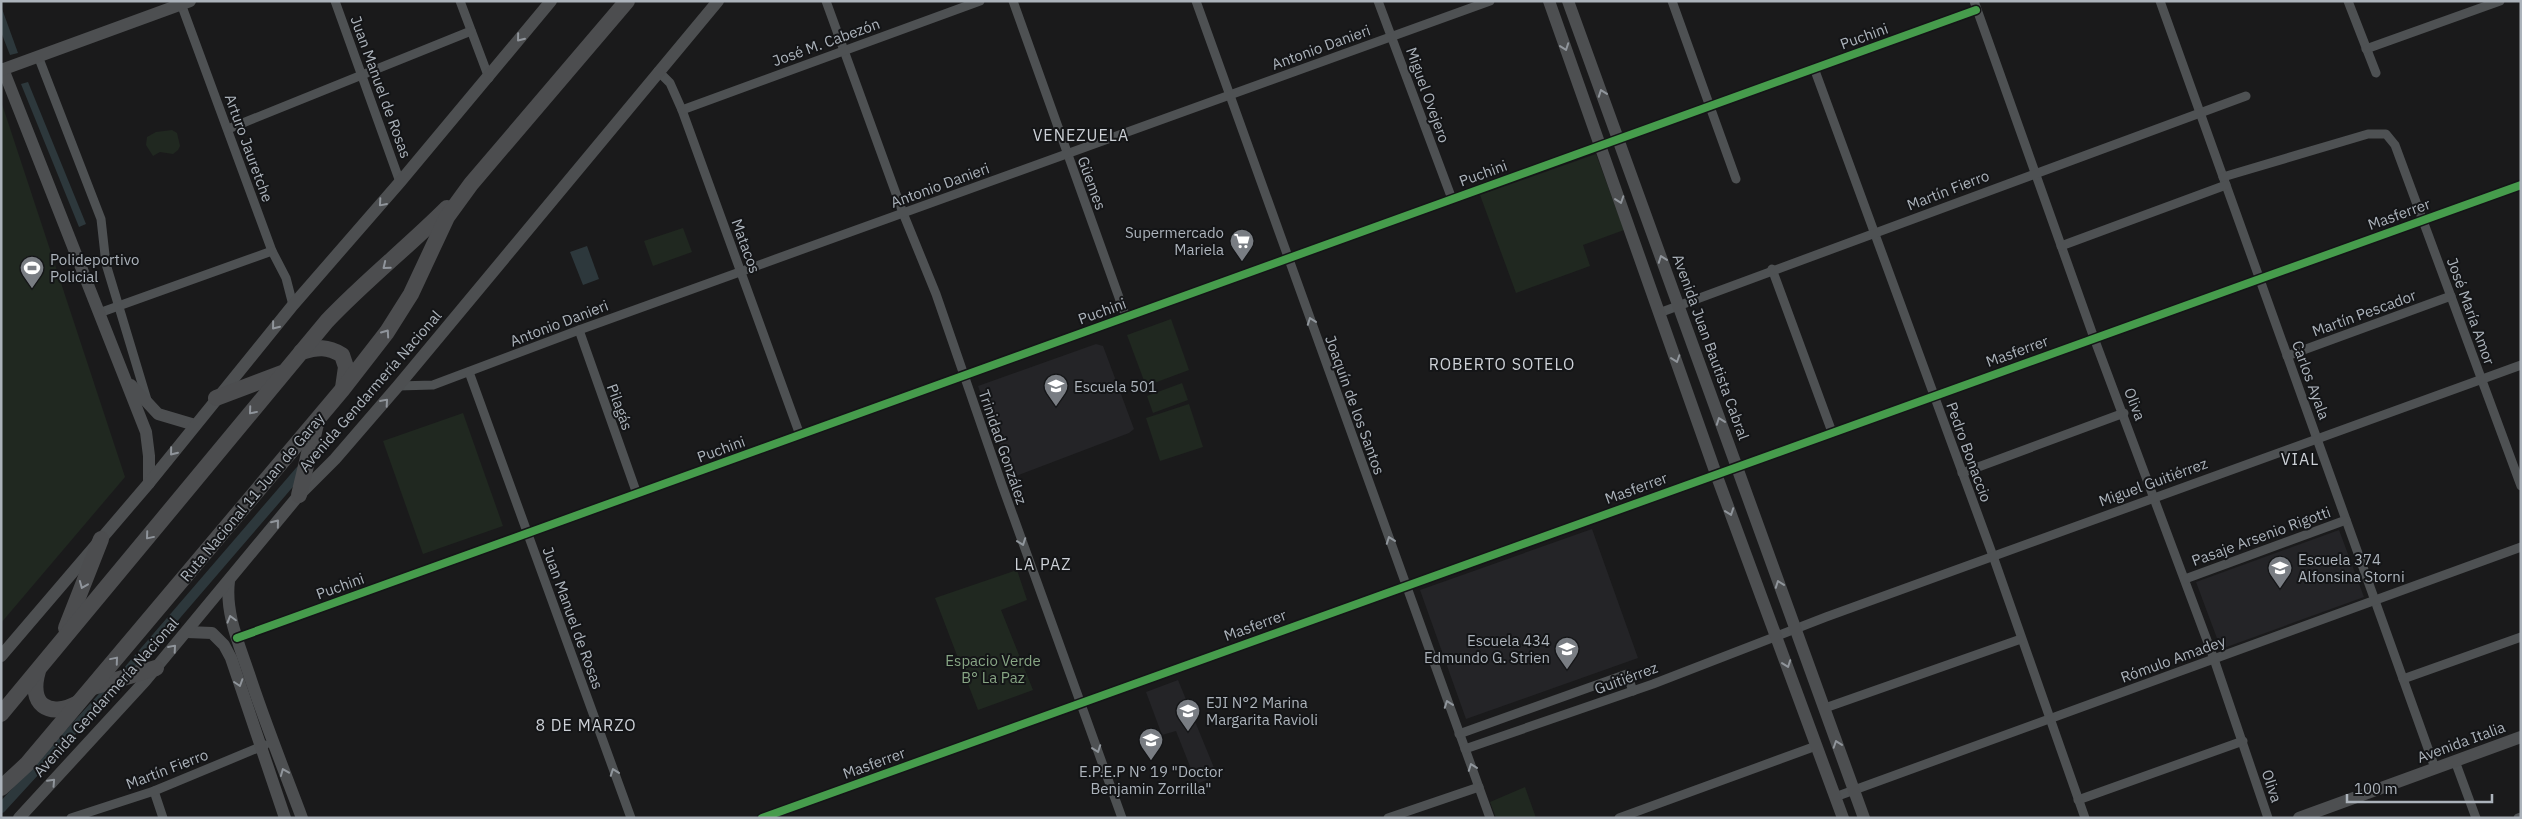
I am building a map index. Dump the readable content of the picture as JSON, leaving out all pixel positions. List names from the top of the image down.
{
  "streets": {
    "highway": ["Ruta Nacional 11 Juan de Garay"],
    "main road": ["Avenida Juan Bautista Cabral", "Avenida Gendarmería Nacional", "Avenida Italia"],
    "street": [
      "Puchini",
      "José M. Cabezón",
      "Antonio Danieri",
      "Juan Manuel de Rosas",
      "Miguel Ovejero",
      "Arturo Jauretche",
      "Güemes",
      "Martín Fierro",
      "Masferrer",
      "Matacos",
      "José María Amor",
      "Martín Pescador",
      "Carlos Ayala",
      "Oliva",
      "Joaquín de los Santos",
      "Pilagás",
      "Trinidad González",
      "Pedro Bonaccio",
      "Miguel Guitiérrez",
      "Pasaje Arsenio Rigotti",
      "Rómulo Amadey",
      "Guitiérrez"
    ]
  },
  "crossings": [
    ["Puchini", "Juan Manuel de Rosas"],
    ["Puchini", "Miguel Ovejero"],
    ["Puchini", "Güemes"],
    ["Puchini", "Matacos"],
    ["Puchini", "Avenida Juan Bautista Cabral"],
    ["Puchini", "Oliva"],
    ["Puchini", "Joaquín de los Santos"],
    ["Puchini", "Pilagás"],
    ["Puchini", "Trinidad González"],
    ["Puchini", "Pedro Bonaccio"],
    ["José M. Cabezón", "Matacos"],
    ["José M. Cabezón", "Trinidad González"],
    ["Antonio Danieri", "Juan Manuel de Rosas"],
    ["Antonio Danieri", "Miguel Ovejero"],
    ["Antonio Danieri", "Güemes"],
    ["Antonio Danieri", "Matacos"],
    ["Antonio Danieri", "Avenida Gendarmería Nacional"],
    ["Antonio Danieri", "Joaquín de los Santos"],
    ["Antonio Danieri", "Pilagás"],
    ["Antonio Danieri", "Trinidad González"],
    ["Martín Fierro", "Avenida Juan Bautista Cabral"],
    ["Martín Fierro", "Carlos Ayala"],
    ["Martín Fierro", "Oliva"],
    ["Martín Fierro", "Pedro Bonaccio"],
    ["Masferrer", "José María Amor"],
    ["Masferrer", "Avenida Juan Bautista Cabral"],
    ["Masferrer", "Carlos Ayala"],
    ["Masferrer", "Oliva"],
    ["Masferrer", "Joaquín de los Santos"],
    ["Masferrer", "Trinidad González"],
    ["Masferrer", "Pedro Bonaccio"],
    ["Matacos", "Avenida Gendarmería Nacional"],
    ["José María Amor", "Martín Pescador"],
    ["José María Amor", "Carlos Ayala"],
    ["José María Amor", "Miguel Guitiérrez"],
    ["Martín Pescador", "Carlos Ayala"],
    ["Avenida Juan Bautista Cabral", "Miguel Guitiérrez"],
    ["Avenida Juan Bautista Cabral", "Rómulo Amadey"],
    ["Avenida Juan Bautista Cabral", "Guitiérrez"],
    ["Carlos Ayala", "Miguel Guitiérrez"],
    ["Carlos Ayala", "Pasaje Arsenio Rigotti"],
    ["Carlos Ayala", "Rómulo Amadey"],
    ["Carlos Ayala", "Avenida Italia"],
    ["Oliva", "Miguel Guitiérrez"],
    ["Oliva", "Pasaje Arsenio Rigotti"],
    ["Oliva", "Rómulo Amadey"],
    ["Joaquín de los Santos", "Guitiérrez"],
    ["Pedro Bonaccio", "Miguel Guitiérrez"],
    ["Pedro Bonaccio", "Rómulo Amadey"],
    ["Miguel Guitiérrez", "Guitiérrez"]
  ],
  "one_way": [
    "Juan Manuel de Rosas",
    "Avenida Gendarmería Nacional",
    "Joaquín de los Santos",
    "Trinidad González"
  ],
  "districts": [
    "VENEZUELA",
    "ROBERTO SOTELO",
    "VIAL",
    "LA PAZ",
    "8 DE MARZO"
  ],
  "parks": ["Espacio Verde B° La Paz"],
  "places": {
    "supermarket": ["Supermercado Mariela"],
    "sports": ["Polideportivo Policial"],
    "school or university": [
      "Escuela 501",
      "Escuela 374 Alfonsina Storni",
      "Escuela 434 Edmundo G. Strien",
      "EJI N°2 Marina Margarita Ravioli",
      "E.P.E.P N° 19 \"Doctor Benjamin Zorrilla\""
    ]
  },
  "scale_bar": "100 m"
}
